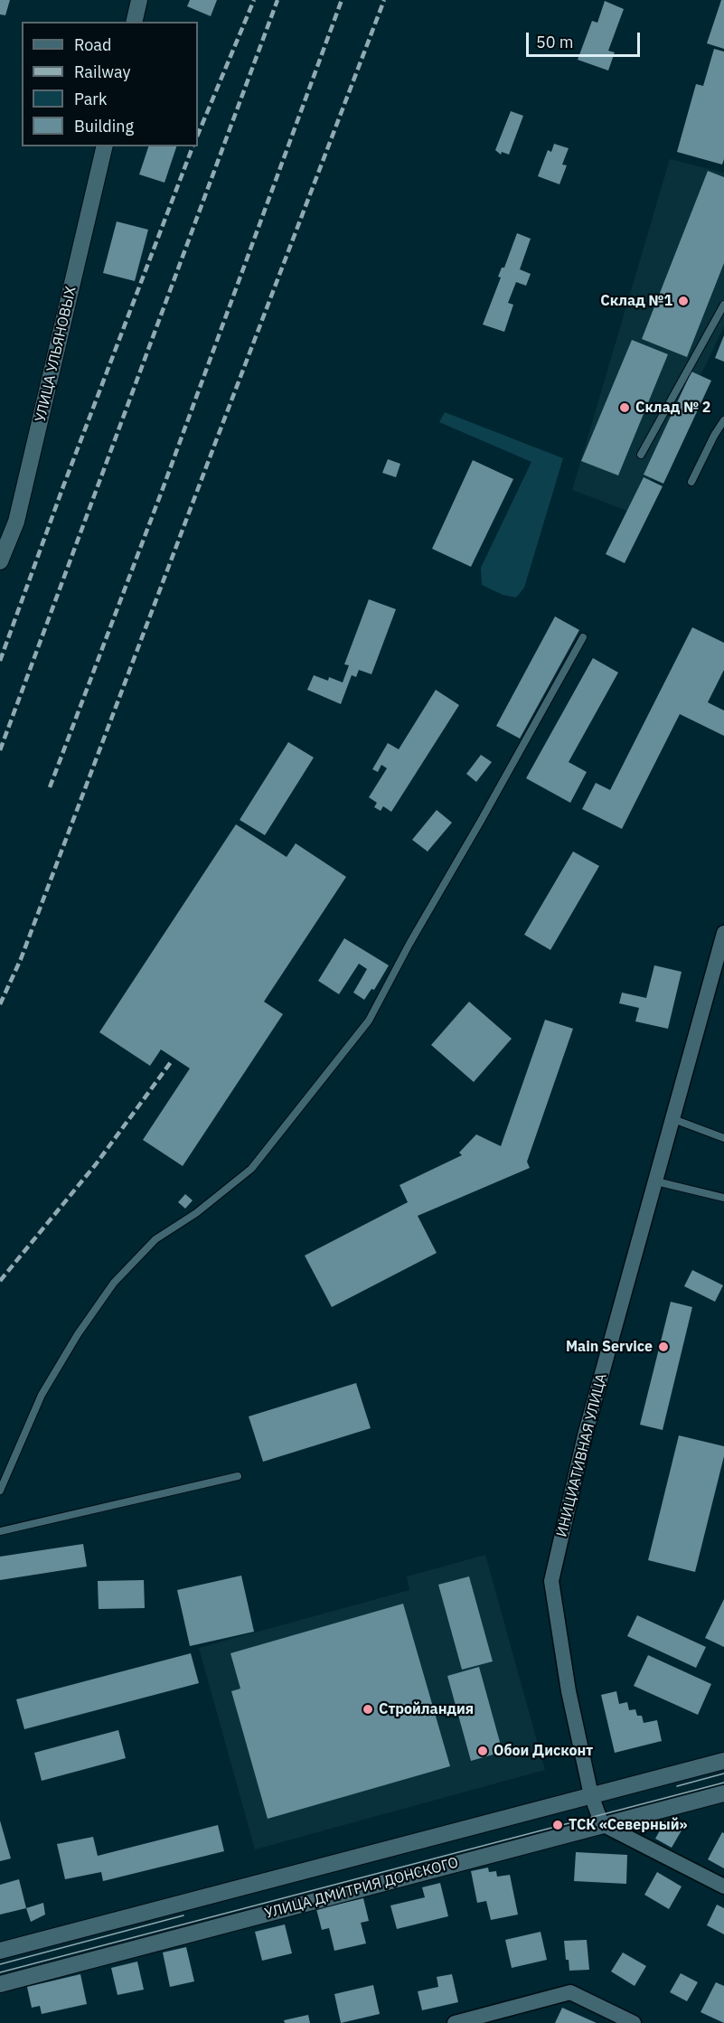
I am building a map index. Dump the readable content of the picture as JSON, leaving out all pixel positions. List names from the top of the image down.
{
  "streets": {
    "street": ["УЛИЦА УЛЬЯНОВЫХ", "ИНИЦИАТИВНАЯ УЛИЦА", "УЛИЦА ДМИТРИЯ ДОНСКОГО"]
  },
  "crossings": [
    ["ИНИЦИАТИВНАЯ УЛИЦА", "УЛИЦА ДМИТРИЯ ДОНСКОГО"]
  ],
  "places": [
    "Склад №1",
    "Склад № 2",
    "Main Service",
    "Стройландия",
    "Обои Дисконт",
    "ТСК «Северный»"
  ],
  "legend": [
    "Road",
    "Railway",
    "Park",
    "Building"
  ],
  "scale_bar": "50 m"
}
